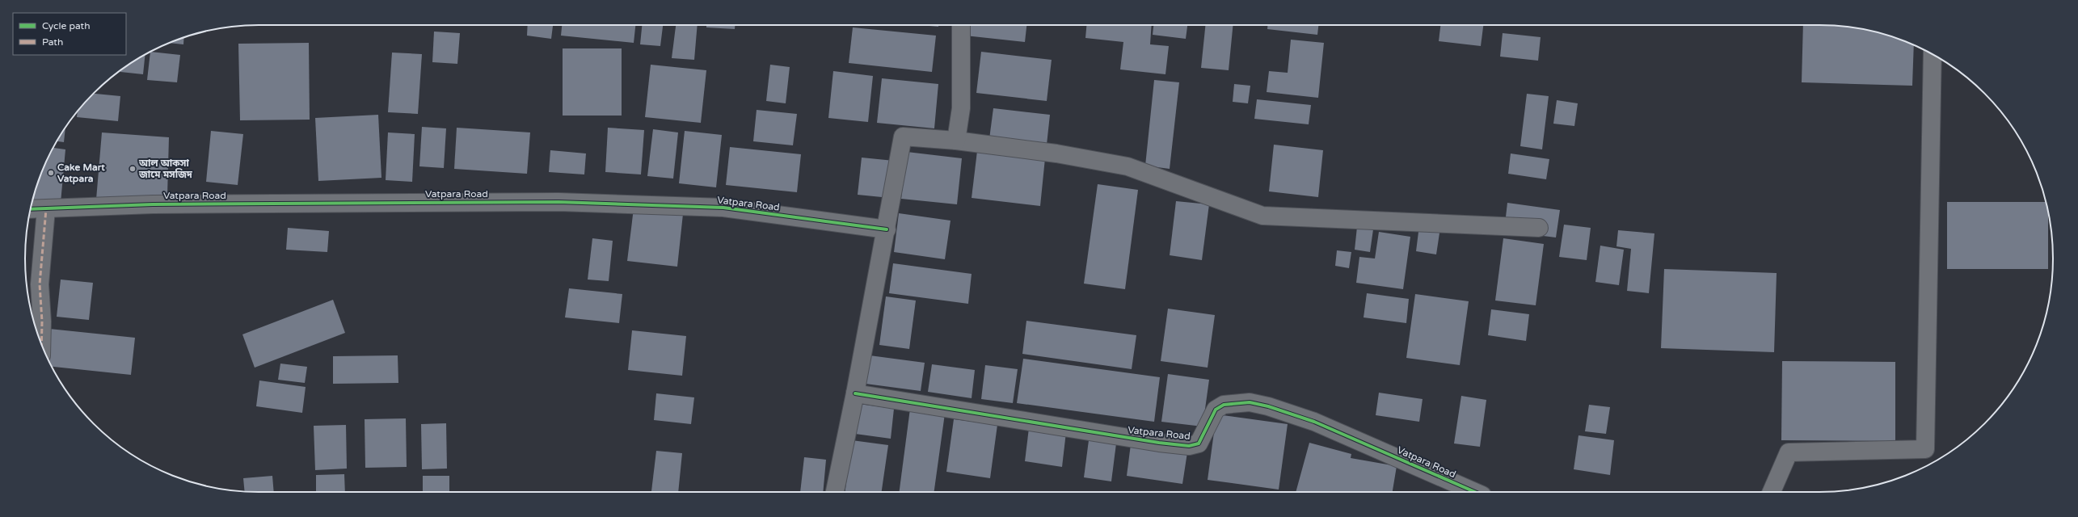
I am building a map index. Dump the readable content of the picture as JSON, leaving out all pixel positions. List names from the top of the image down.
{
  "streets": {
    "street": ["Vatpara Road"]
  },
  "places": ["আল আকসা জামে মসজিদ", "Cake Mart Vatpara"],
  "legend": ["Cycle path", "Path"]
}
